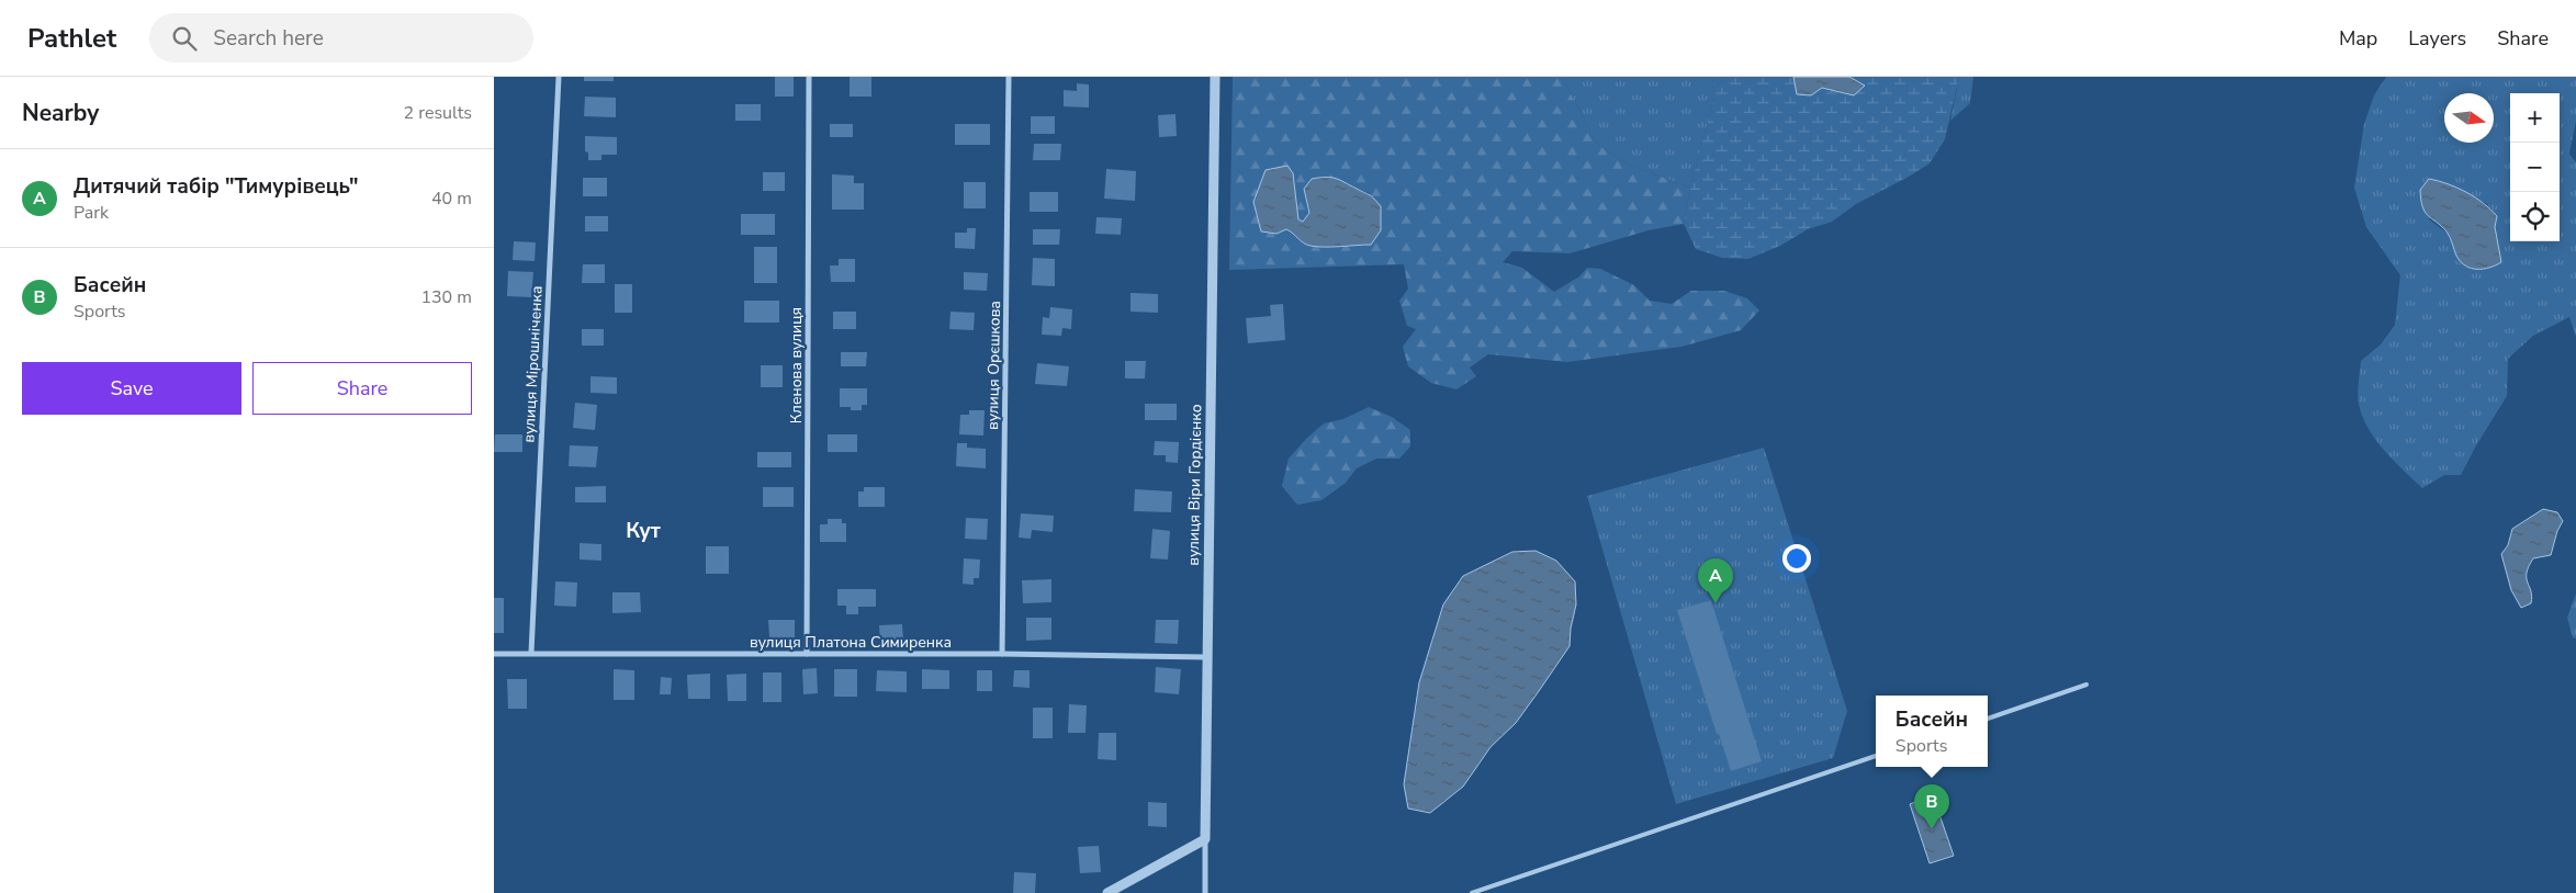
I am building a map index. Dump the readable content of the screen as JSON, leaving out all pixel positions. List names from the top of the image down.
{
  "streets": {
    "street": [
      "вулиця Мірошніченка",
      "Кленова вулиця",
      "вулиця Орєшкова",
      "вулиця Віри Гордієнко",
      "вулиця Платона Симиренка"
    ]
  },
  "crossings": [
    ["вулиця Мірошніченка", "вулиця Платона Симиренка"],
    ["Кленова вулиця", "вулиця Платона Симиренка"],
    ["вулиця Орєшкова", "вулиця Платона Симиренка"],
    ["вулиця Віри Гордієнко", "вулиця Платона Симиренка"]
  ],
  "districts": ["Кут"],
  "north": "right",
  "page": {
    "header": "Pathlet",
    "search": "Search here",
    "nav": ["Map", "Layers", "Share"],
    "heading": ["Nearby", "2 results"],
    "map_buttons": ["+", "−"],
    "list": [
      {
        "mark": "A",
        "name": "Дитячий табір \"Тимурівець\"",
        "note": "Park",
        "value": "40 m"
      },
      {
        "mark": "B",
        "name": "Басейн",
        "note": "Sports",
        "value": "130 m"
      }
    ],
    "buttons": ["Save", "Share"],
    "pins": ["A", "B"],
    "popup": ["Басейн", "Sports"]
  }
}
